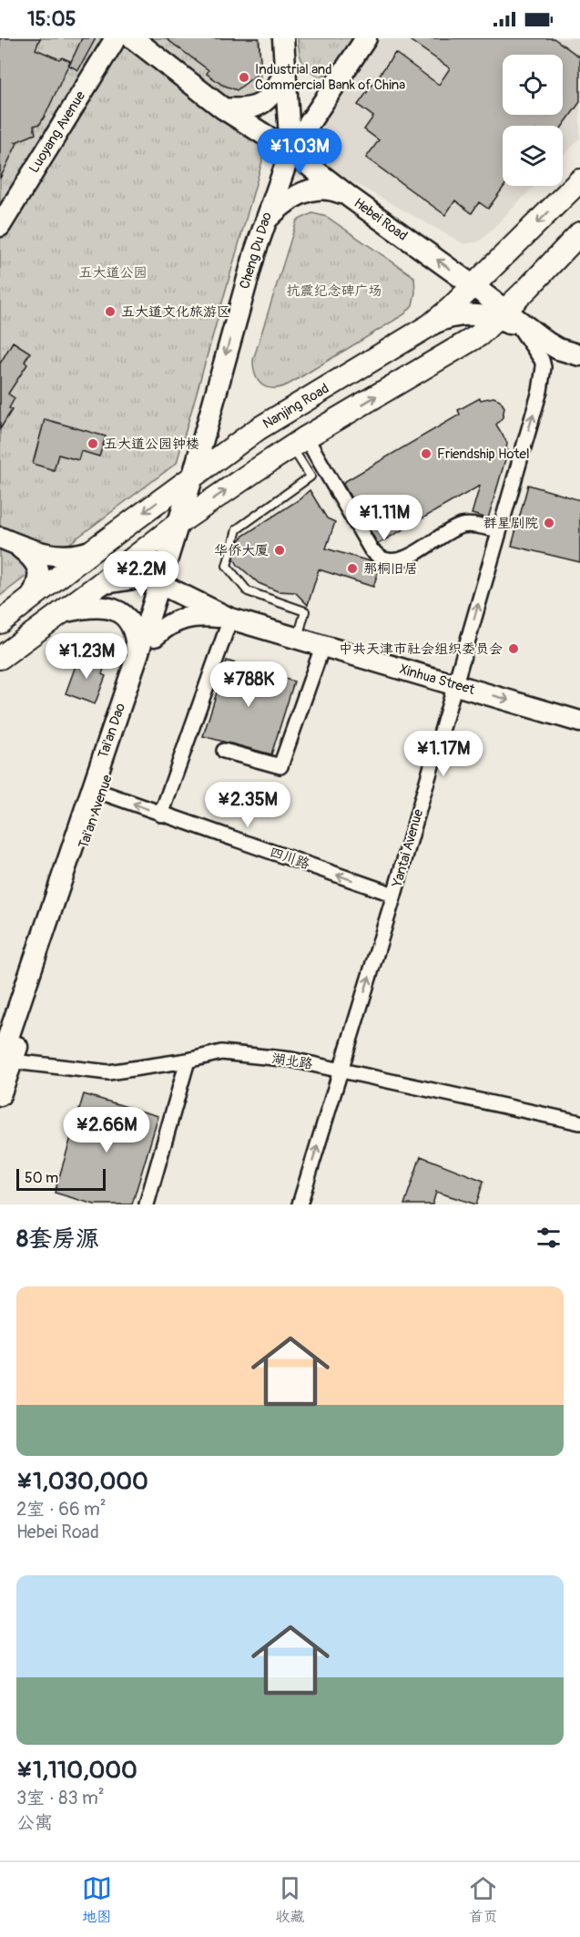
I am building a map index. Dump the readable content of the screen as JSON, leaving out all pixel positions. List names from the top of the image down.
{
  "streets": {
    "main road": ["Nanjing Road"],
    "street": [
      "Luoyang Avenue",
      "Hebei Road",
      "Cheng Du Dao",
      "Xinhua Street",
      "Tai'an Dao",
      "Tai'an Avenue",
      "Yantai Avenue",
      "四川路",
      "湖北路"
    ]
  },
  "crossings": [
    ["Hebei Road", "Cheng Du Dao"],
    ["Hebei Road", "Nanjing Road"],
    ["Hebei Road", "Yantai Avenue"],
    ["Cheng Du Dao", "Nanjing Road"],
    ["Cheng Du Dao", "Tai'an Dao"],
    ["Xinhua Street", "Yantai Avenue"],
    ["Tai'an Dao", "Tai'an Avenue"],
    ["Tai'an Dao", "四川路"],
    ["Tai'an Dao", "湖北路"],
    ["Tai'an Avenue", "四川路"],
    ["Yantai Avenue", "四川路"],
    ["Yantai Avenue", "湖北路"]
  ],
  "one_way": [
    "Cheng Du Dao",
    "Xinhua Street",
    "Yantai Avenue",
    "四川路"
  ],
  "parks": ["五大道公园", "抗震纪念碑广场"],
  "places": [
    "Industrial and Commercial Bank of China",
    "五大道文化旅游区",
    "五大道公园钟楼",
    "Friendship Hotel",
    "群星剧院",
    "华侨大厦",
    "那桐旧居",
    "中共天津市社会组织委员会"
  ],
  "scale_bar": "50 m",
  "page": {
    "status": "15:05",
    "price": [
      "¥1.03M",
      "¥1.11M",
      "¥2.2M",
      "¥1.23M",
      "¥788K",
      "¥1.17M",
      "¥2.35M",
      "¥2.66M"
    ],
    "scale": "50 m",
    "heading": "8套房源",
    "list": [
      {
        "name": "¥1,030,000",
        "note": "2室 · 66 m² · Hebei Road"
      },
      {
        "name": "¥1,110,000",
        "note": "3室 · 83 m² · 公寓"
      }
    ],
    "tabs": ["地图", "收藏", "首页"]
  }
}
